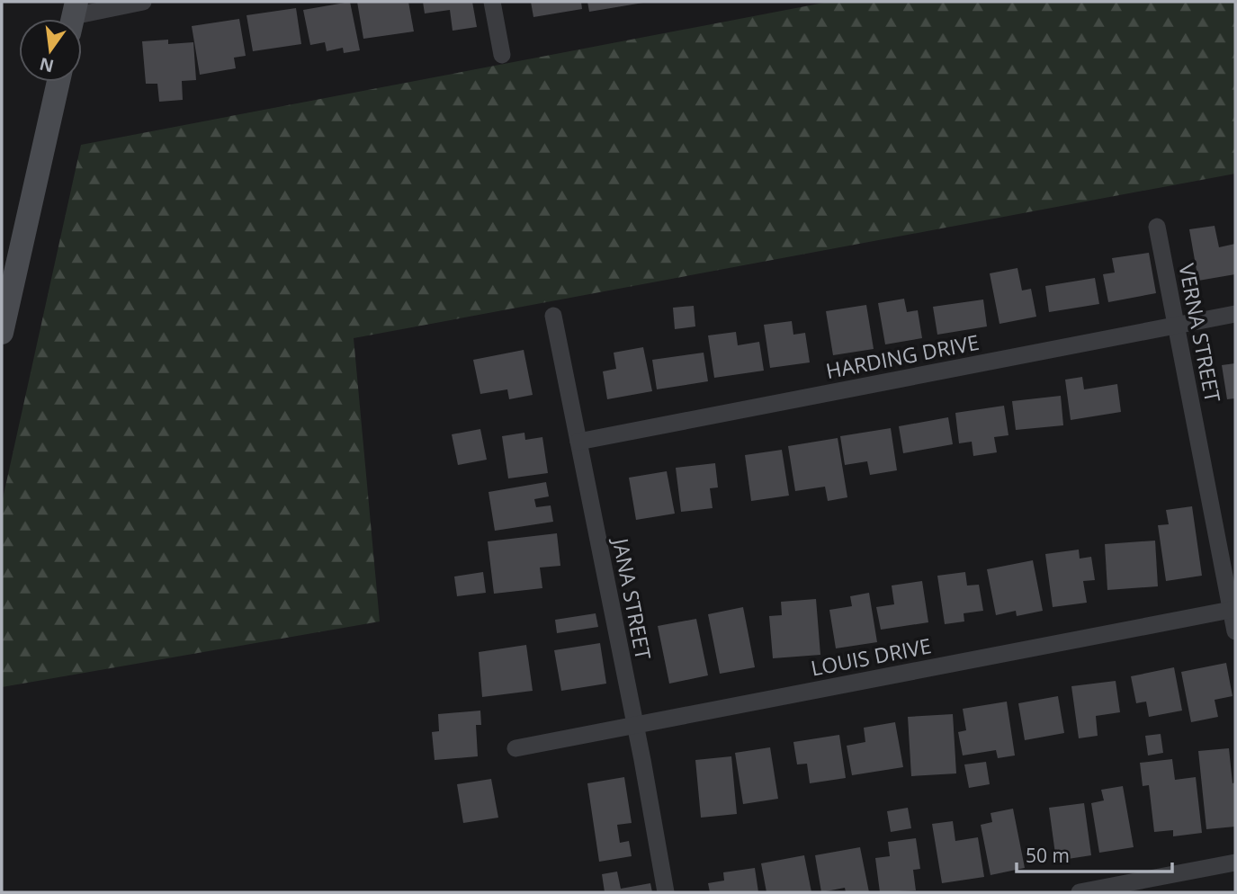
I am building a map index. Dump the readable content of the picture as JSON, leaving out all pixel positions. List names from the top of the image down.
{
  "streets": {
    "street": [
      "VERNA STREET",
      "HARDING DRIVE",
      "JANA STREET",
      "LOUIS DRIVE"
    ]
  },
  "crossings": [
    ["VERNA STREET", "HARDING DRIVE"],
    ["VERNA STREET", "LOUIS DRIVE"],
    ["HARDING DRIVE", "JANA STREET"],
    ["JANA STREET", "LOUIS DRIVE"]
  ],
  "scale_bar": "50 m",
  "north": "bottom"
}
